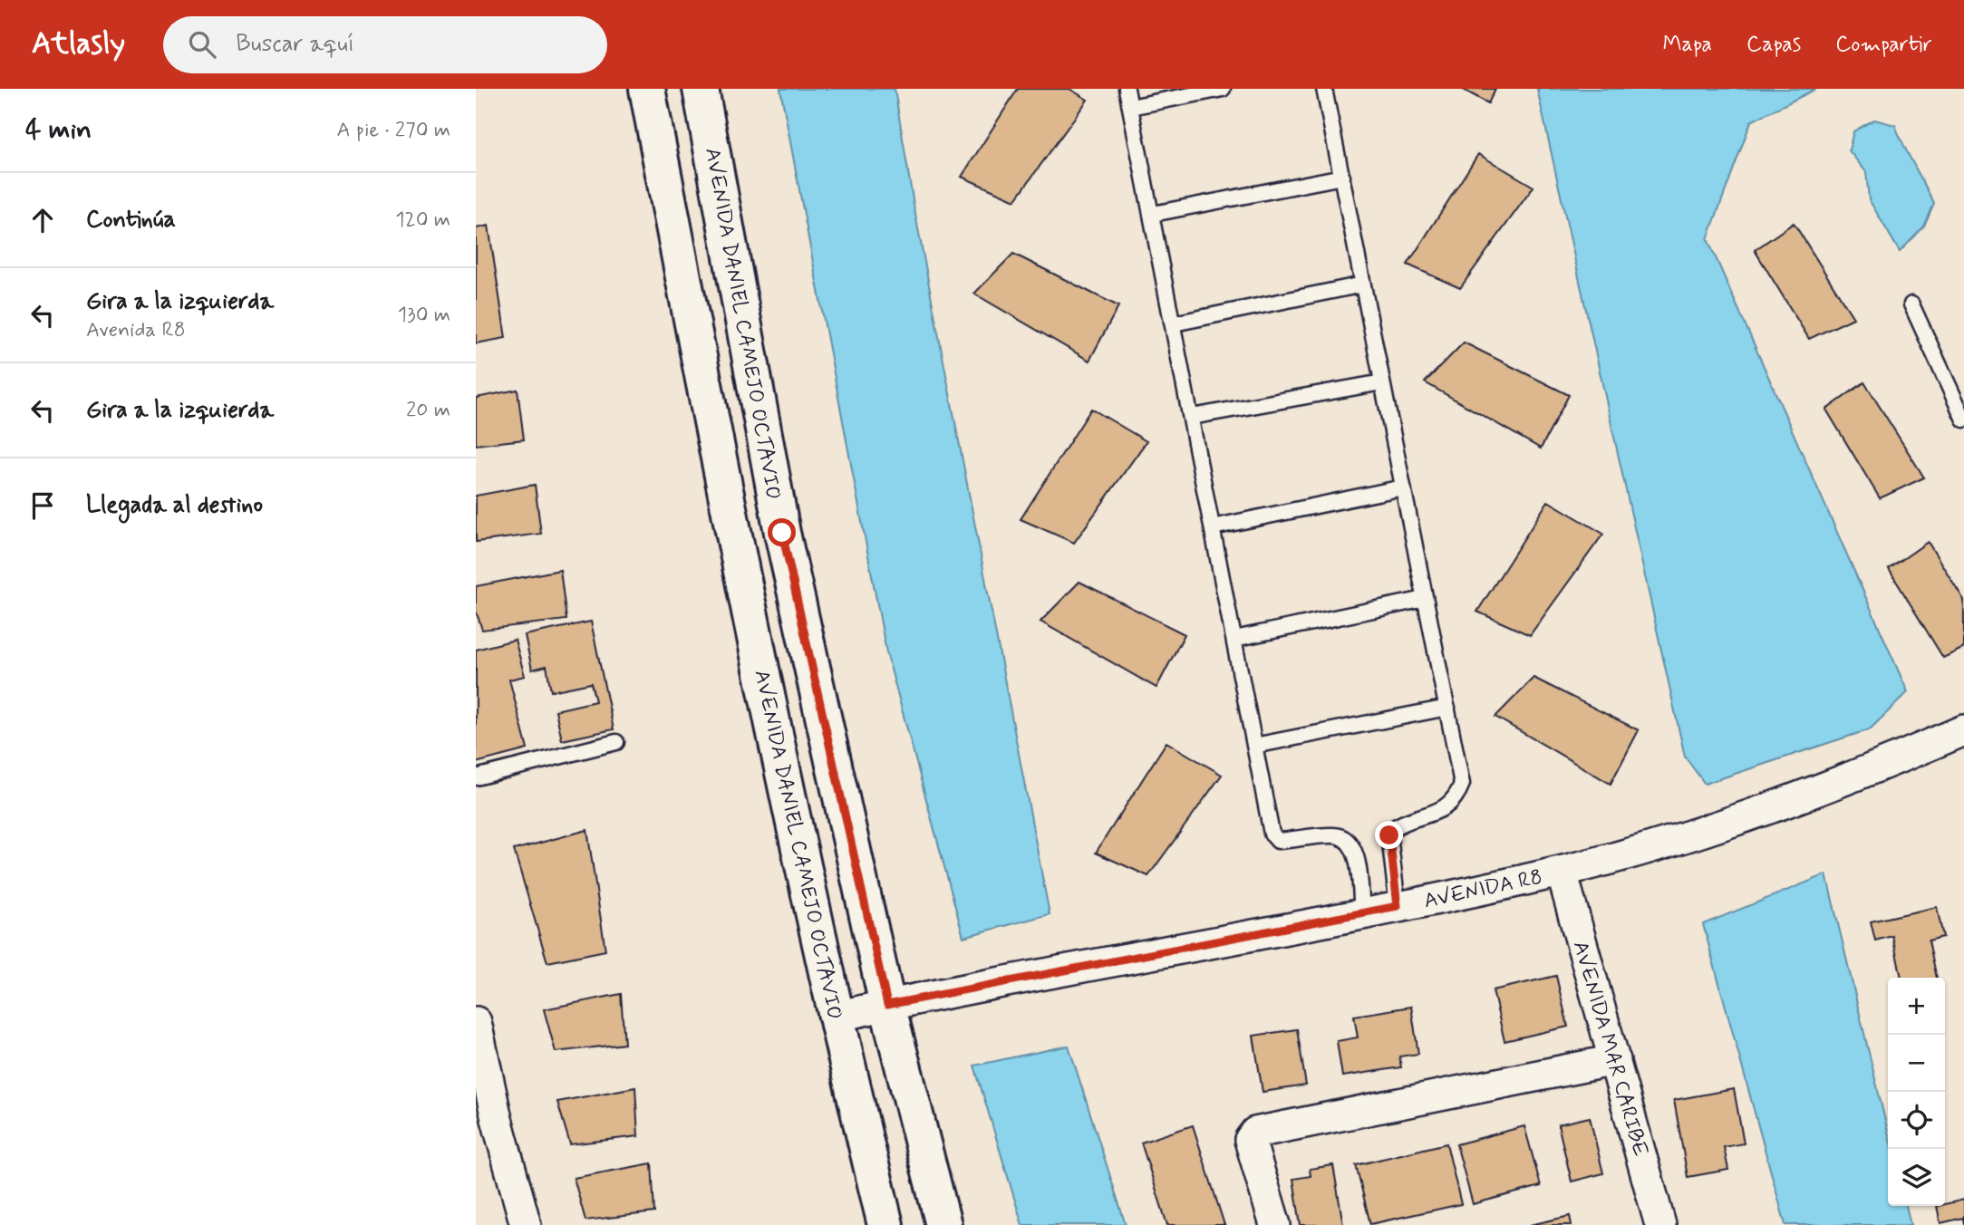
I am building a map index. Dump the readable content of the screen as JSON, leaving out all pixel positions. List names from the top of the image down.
{
  "streets": {
    "street": ["AVENIDA DANIEL CAMEJO OCTAVIO", "AVENIDA R8", "AVENIDA MAR CARIBE"]
  },
  "crossings": [
    ["AVENIDA DANIEL CAMEJO OCTAVIO", "AVENIDA R8"],
    ["AVENIDA R8", "AVENIDA MAR CARIBE"]
  ],
  "page": {
    "header": "Atlasly",
    "search": "Buscar aquí",
    "nav": ["Mapa", "Capas", "Compartir"],
    "heading": ["4 min", "A pie · 270 m"],
    "list": [
      ["Continúa", "120 m"],
      ["Gira a la izquierda", "Avenida R8", "130 m"],
      ["Gira a la izquierda", "20 m"],
      "Llegada al destino"
    ],
    "map_buttons": ["+", "−"]
  }
}
